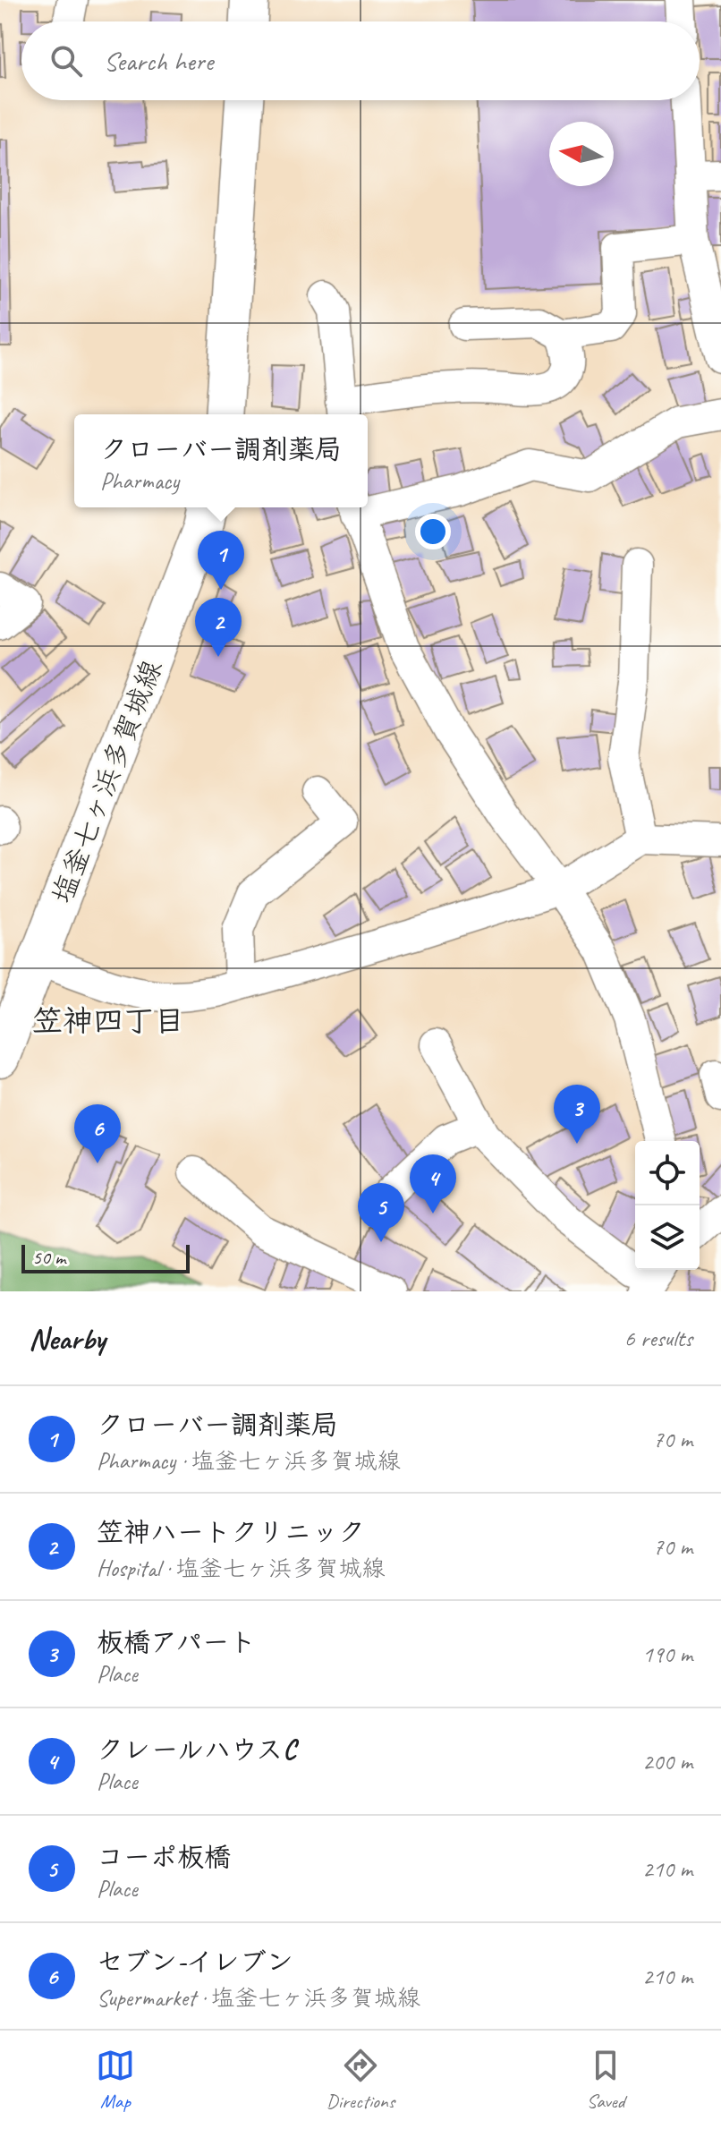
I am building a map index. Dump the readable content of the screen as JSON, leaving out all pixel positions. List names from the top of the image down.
{
  "streets": {
    "main road": ["塩釜七ヶ浜多賀城線"]
  },
  "districts": ["笠神四丁目"],
  "scale_bar": "50 m",
  "north": "left",
  "page": {
    "search": "Search here",
    "popup": ["クローバー調剤薬局", "Pharmacy"],
    "pins": [
      "1",
      "2",
      "3",
      "6",
      "4",
      "5"
    ],
    "scale": "50 m",
    "heading": ["Nearby", "6 results"],
    "list": [
      {
        "mark": "1",
        "name": "クローバー調剤薬局",
        "note": "Pharmacy · 塩釜七ヶ浜多賀城線",
        "value": "70 m"
      },
      {
        "mark": "2",
        "name": "笠神ハートクリニック",
        "note": "Hospital · 塩釜七ヶ浜多賀城線",
        "value": "70 m"
      },
      {
        "mark": "3",
        "name": "板橋アパート",
        "note": "Place",
        "value": "190 m"
      },
      {
        "mark": "4",
        "name": "クレールハウスC",
        "note": "Place",
        "value": "200 m"
      },
      {
        "mark": "5",
        "name": "コーポ板橋",
        "note": "Place",
        "value": "210 m"
      },
      {
        "mark": "6",
        "name": "セブン-イレブン",
        "note": "Supermarket · 塩釜七ヶ浜多賀城線",
        "value": "210 m"
      }
    ],
    "nav": ["Map", "Directions", "Saved"]
  }
}
